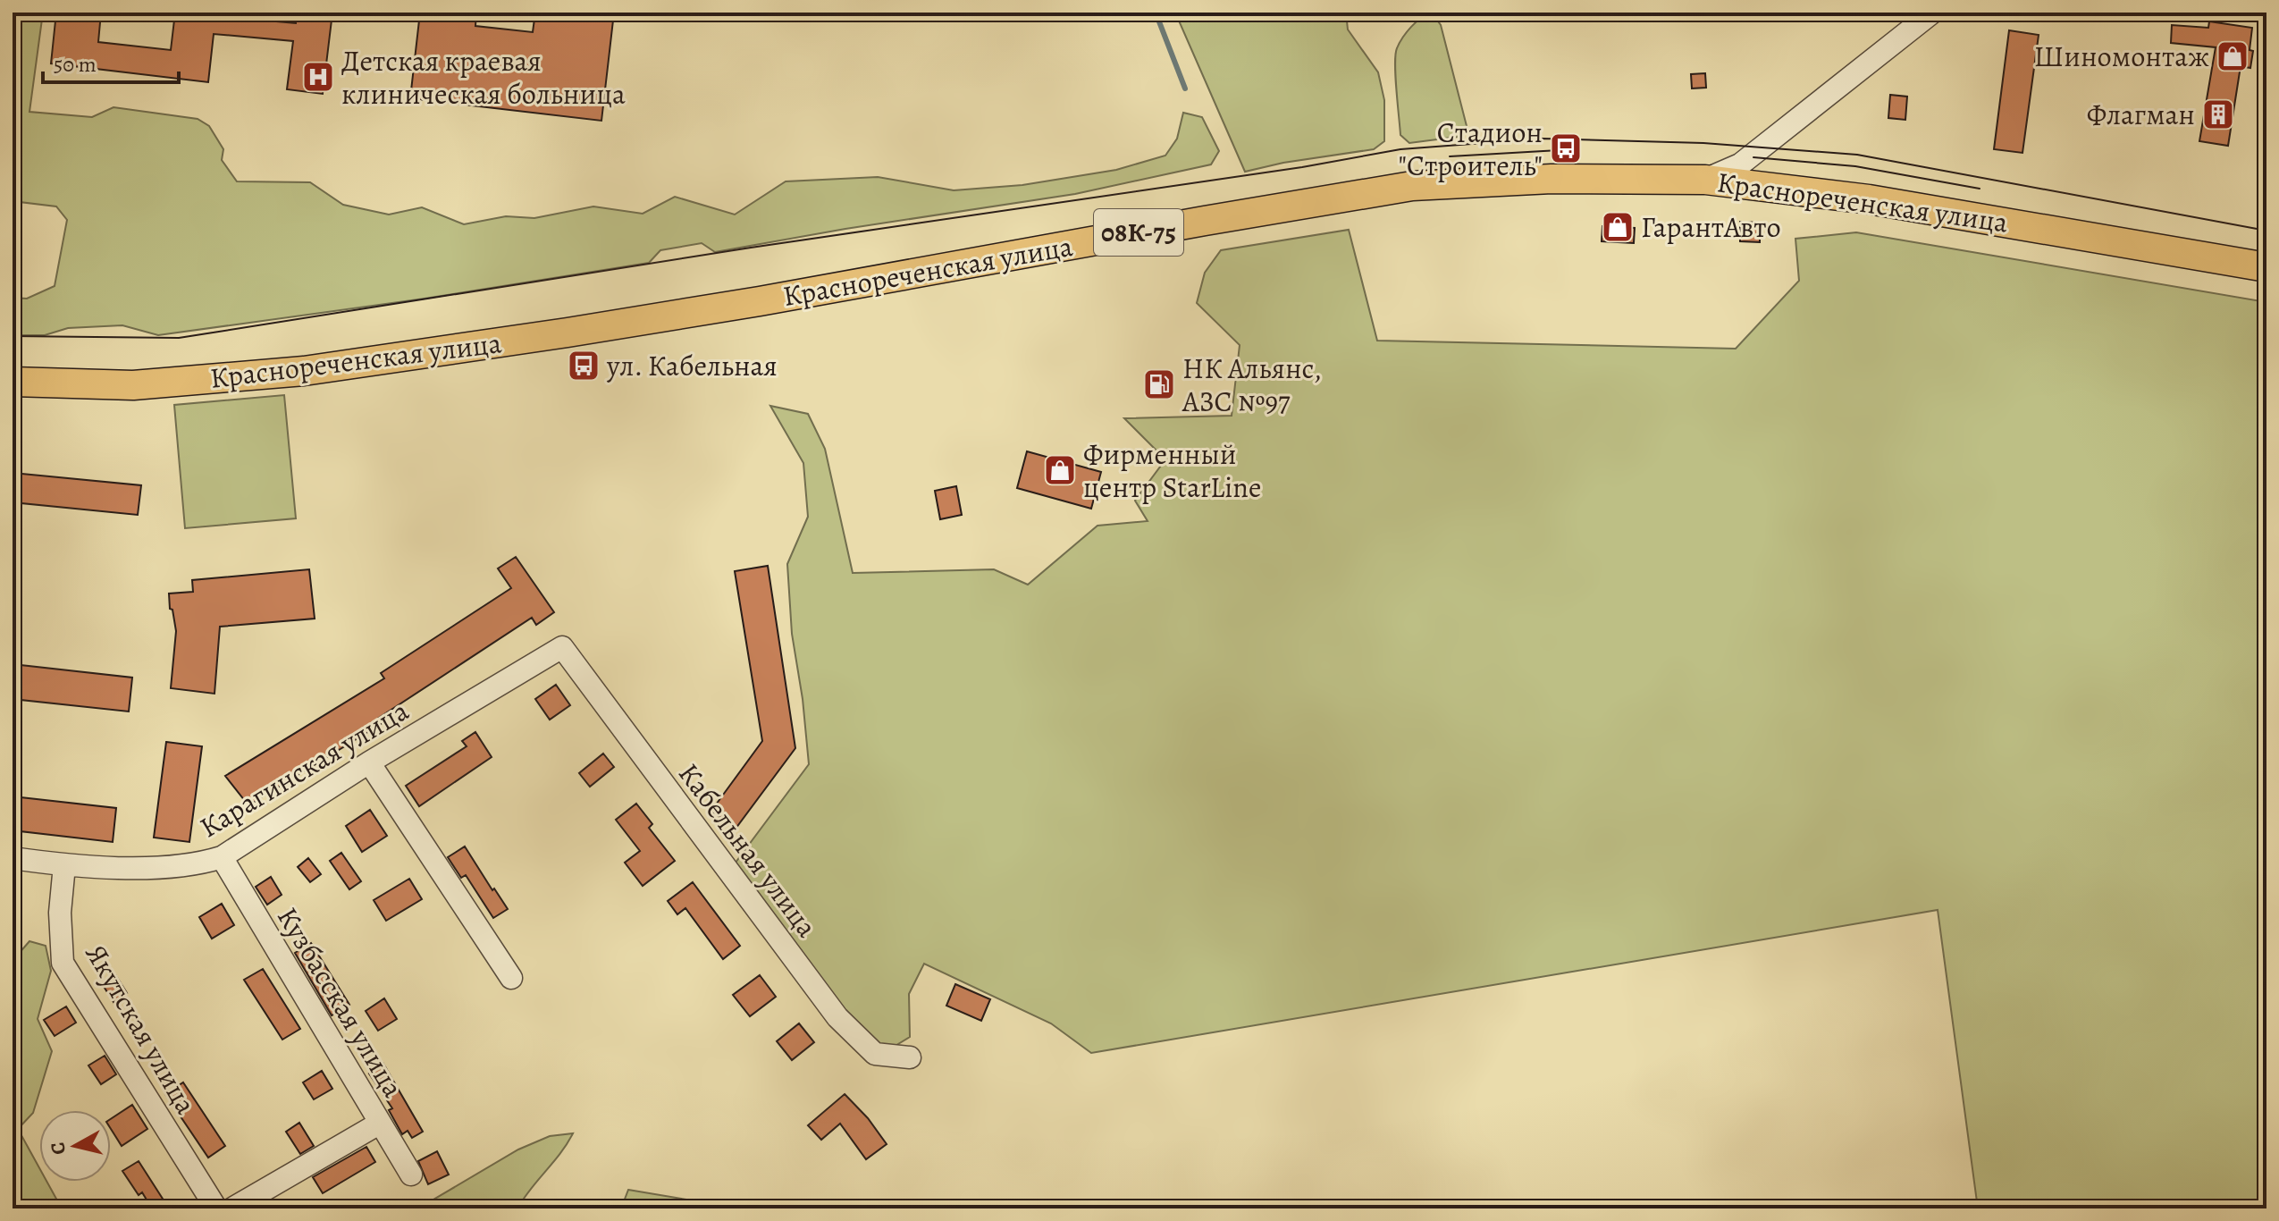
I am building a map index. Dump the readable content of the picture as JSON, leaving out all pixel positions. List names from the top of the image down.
{
  "streets": {
    "main road": ["Краснореченская улица", "08К-75"],
    "street": [
      "Карагинская улица",
      "Кабельная улица",
      "Кузбасская улица",
      "Якутская улица"
    ]
  },
  "crossings": [
    ["Карагинская улица", "Кабельная улица"],
    ["Карагинская улица", "Кузбасская улица"],
    ["Карагинская улица", "Якутская улица"]
  ],
  "places": {
    "shop": ["Шиномонтаж", "ГарантАвто", "Фирменный центр StarLine"],
    "hospital": ["Детская краевая клиническая больница"],
    "building": ["Флагман"],
    "bus stop": ["Стадион \"Строитель\"", "ул. Кабельная"],
    "fuel station": ["НК Альянс, АЗС №97"]
  },
  "scale_bar": "50 m",
  "north": "left"
}
